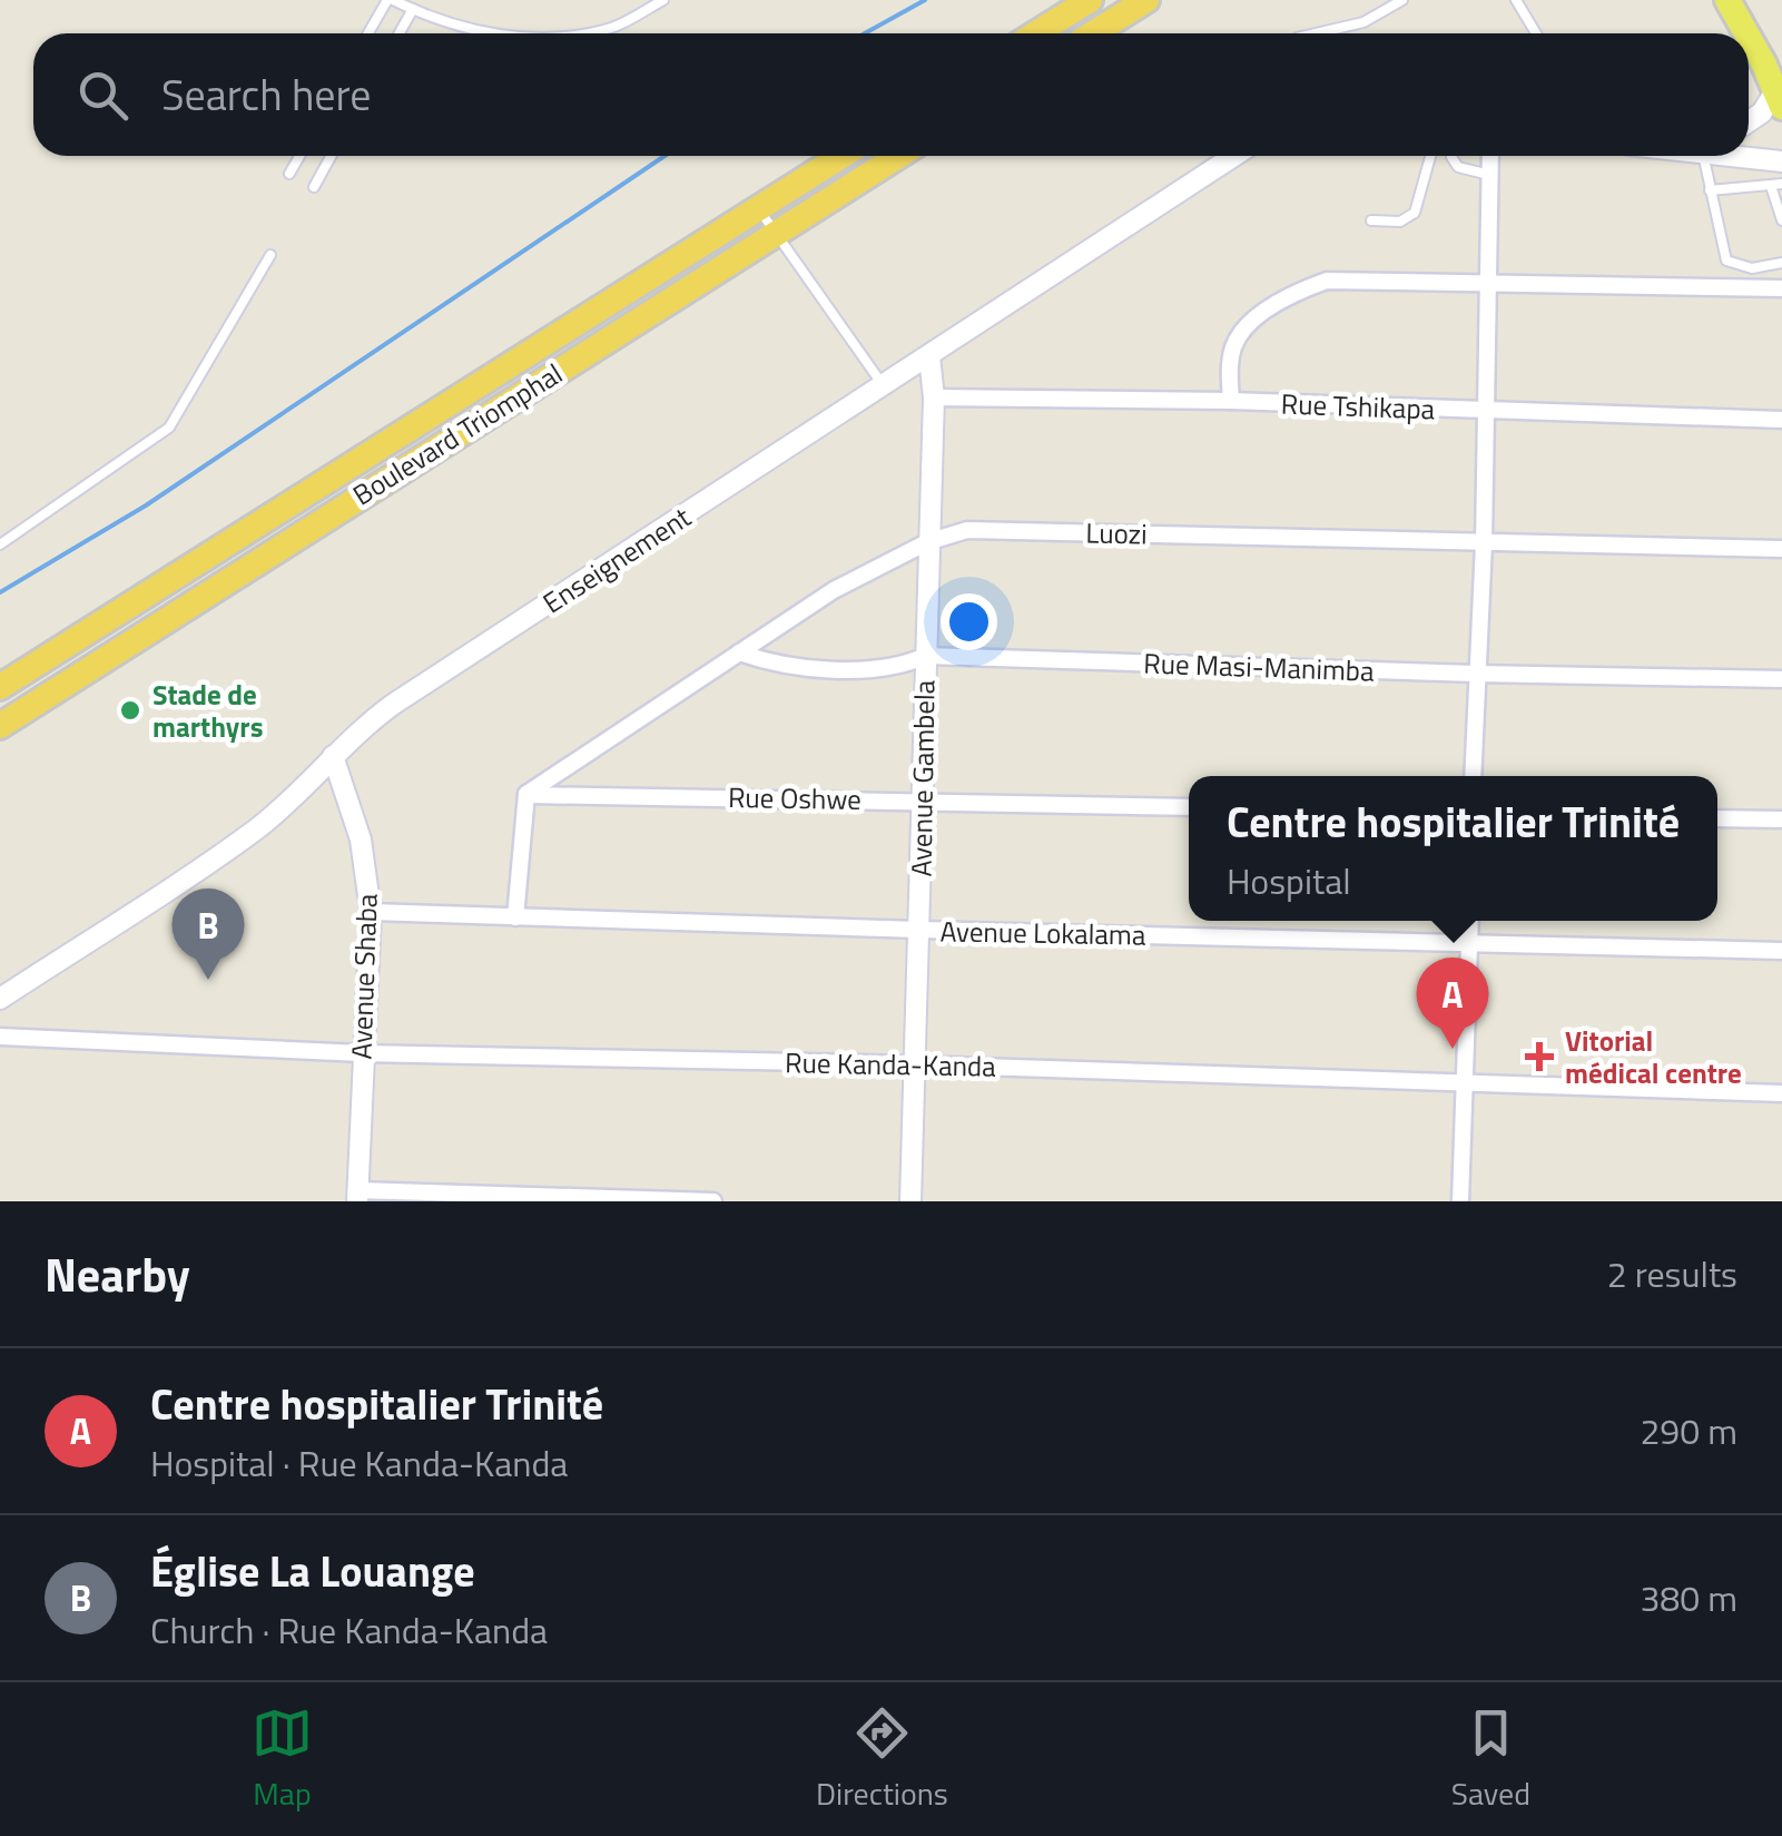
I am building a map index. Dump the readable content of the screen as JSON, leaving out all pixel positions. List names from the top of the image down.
{
  "streets": {
    "highway": ["Boulevard Triomphal"],
    "street": [
      "Rue Tshikapa",
      "Luozi",
      "Enseignement",
      "Rue Masi-Manimba",
      "Avenue Gambela",
      "Rue Oshwe",
      "Avenue Lokalama",
      "Avenue Shaba",
      "Rue Kanda-Kanda"
    ]
  },
  "crossings": [
    ["Rue Tshikapa", "Avenue Gambela"],
    ["Luozi", "Rue Masi-Manimba"],
    ["Luozi", "Avenue Gambela"],
    ["Luozi", "Rue Oshwe"],
    ["Enseignement", "Avenue Gambela"],
    ["Enseignement", "Avenue Shaba"],
    ["Rue Masi-Manimba", "Avenue Gambela"],
    ["Avenue Gambela", "Rue Oshwe"],
    ["Avenue Gambela", "Avenue Lokalama"],
    ["Avenue Gambela", "Rue Kanda-Kanda"],
    ["Avenue Lokalama", "Avenue Shaba"],
    ["Avenue Shaba", "Rue Kanda-Kanda"]
  ],
  "places": {
    "other": ["Stade de marthyrs"],
    "health": ["Vitorial médical centre"]
  },
  "page": {
    "search": "Search here",
    "popup": ["Centre hospitalier Trinité", "Hospital"],
    "pins": ["B", "A"],
    "heading": ["Nearby", "2 results"],
    "list": [
      {
        "mark": "A",
        "name": "Centre hospitalier Trinité",
        "note": "Hospital · Rue Kanda-Kanda",
        "value": "290 m"
      },
      {
        "mark": "B",
        "name": "Église La Louange",
        "note": "Church · Rue Kanda-Kanda",
        "value": "380 m"
      }
    ],
    "nav": ["Map", "Directions", "Saved"]
  }
}
